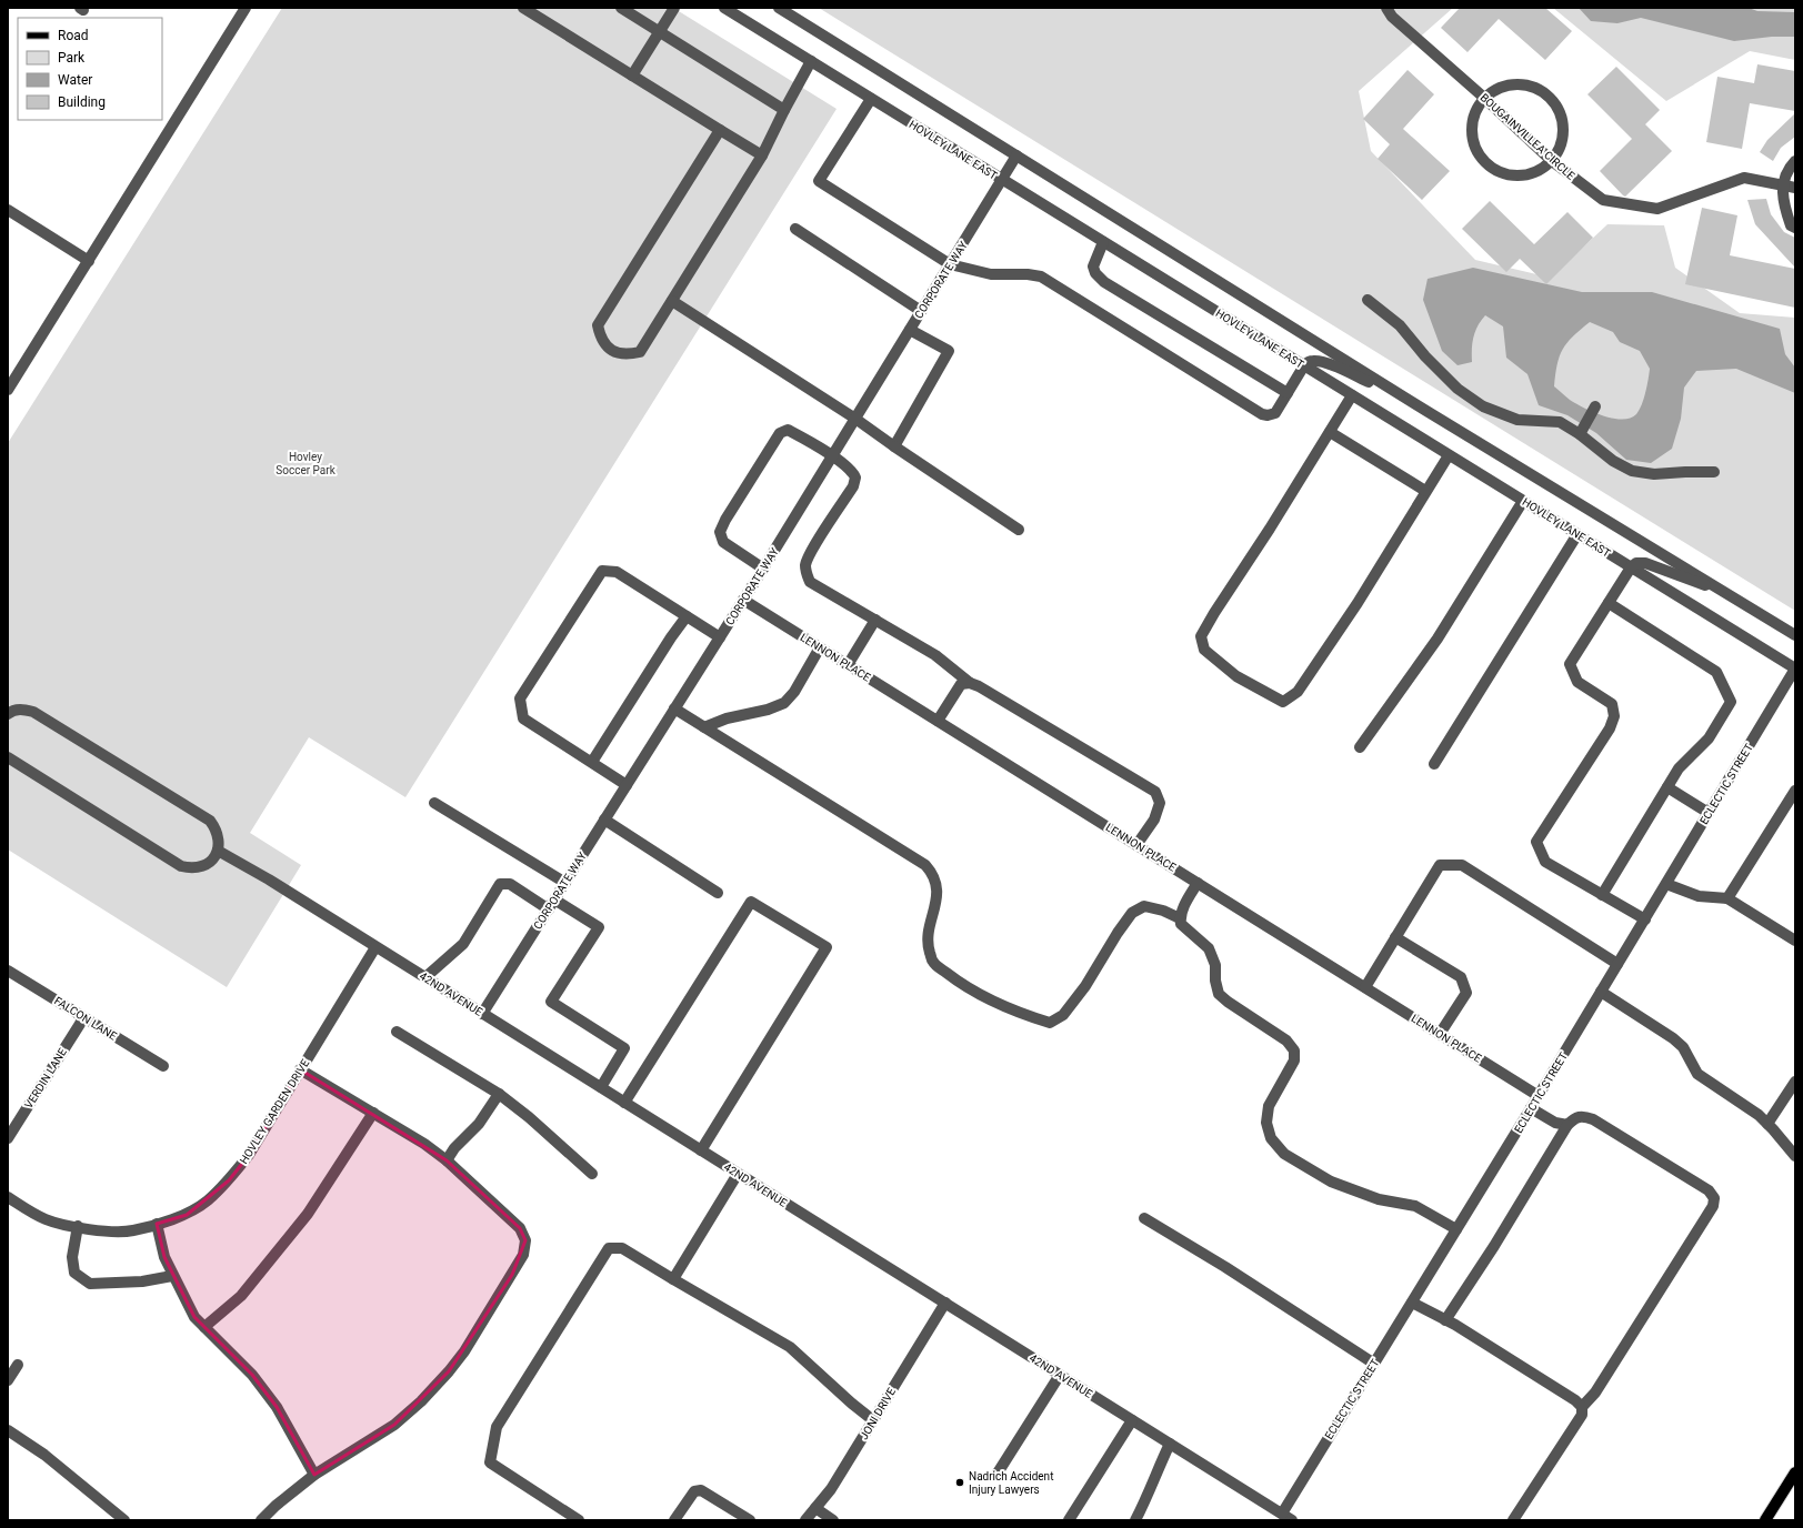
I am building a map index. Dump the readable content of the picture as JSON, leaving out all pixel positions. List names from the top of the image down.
{
  "streets": {
    "street": [
      "BOUGAINVILLEA CIRCLE",
      "HOVLEY LANE EAST",
      "CORPORATE WAY",
      "LENNON PLACE",
      "ECLECTIC STREET",
      "42ND AVENUE",
      "FALCON LANE",
      "VERDIN LANE",
      "HOVLEY GARDEN DRIVE",
      "JONI DRIVE"
    ]
  },
  "crossings": [
    ["HOVLEY LANE EAST", "CORPORATE WAY"],
    ["HOVLEY LANE EAST", "ECLECTIC STREET"],
    ["CORPORATE WAY", "LENNON PLACE"],
    ["CORPORATE WAY", "42ND AVENUE"],
    ["LENNON PLACE", "ECLECTIC STREET"],
    ["ECLECTIC STREET", "42ND AVENUE"],
    ["42ND AVENUE", "HOVLEY GARDEN DRIVE"],
    ["42ND AVENUE", "JONI DRIVE"],
    ["FALCON LANE", "VERDIN LANE"]
  ],
  "parks": ["Hovley Soccer Park"],
  "places": ["Nadrich Accident Injury Lawyers"],
  "legend": [
    "Road",
    "Park",
    "Water",
    "Building"
  ]
}
